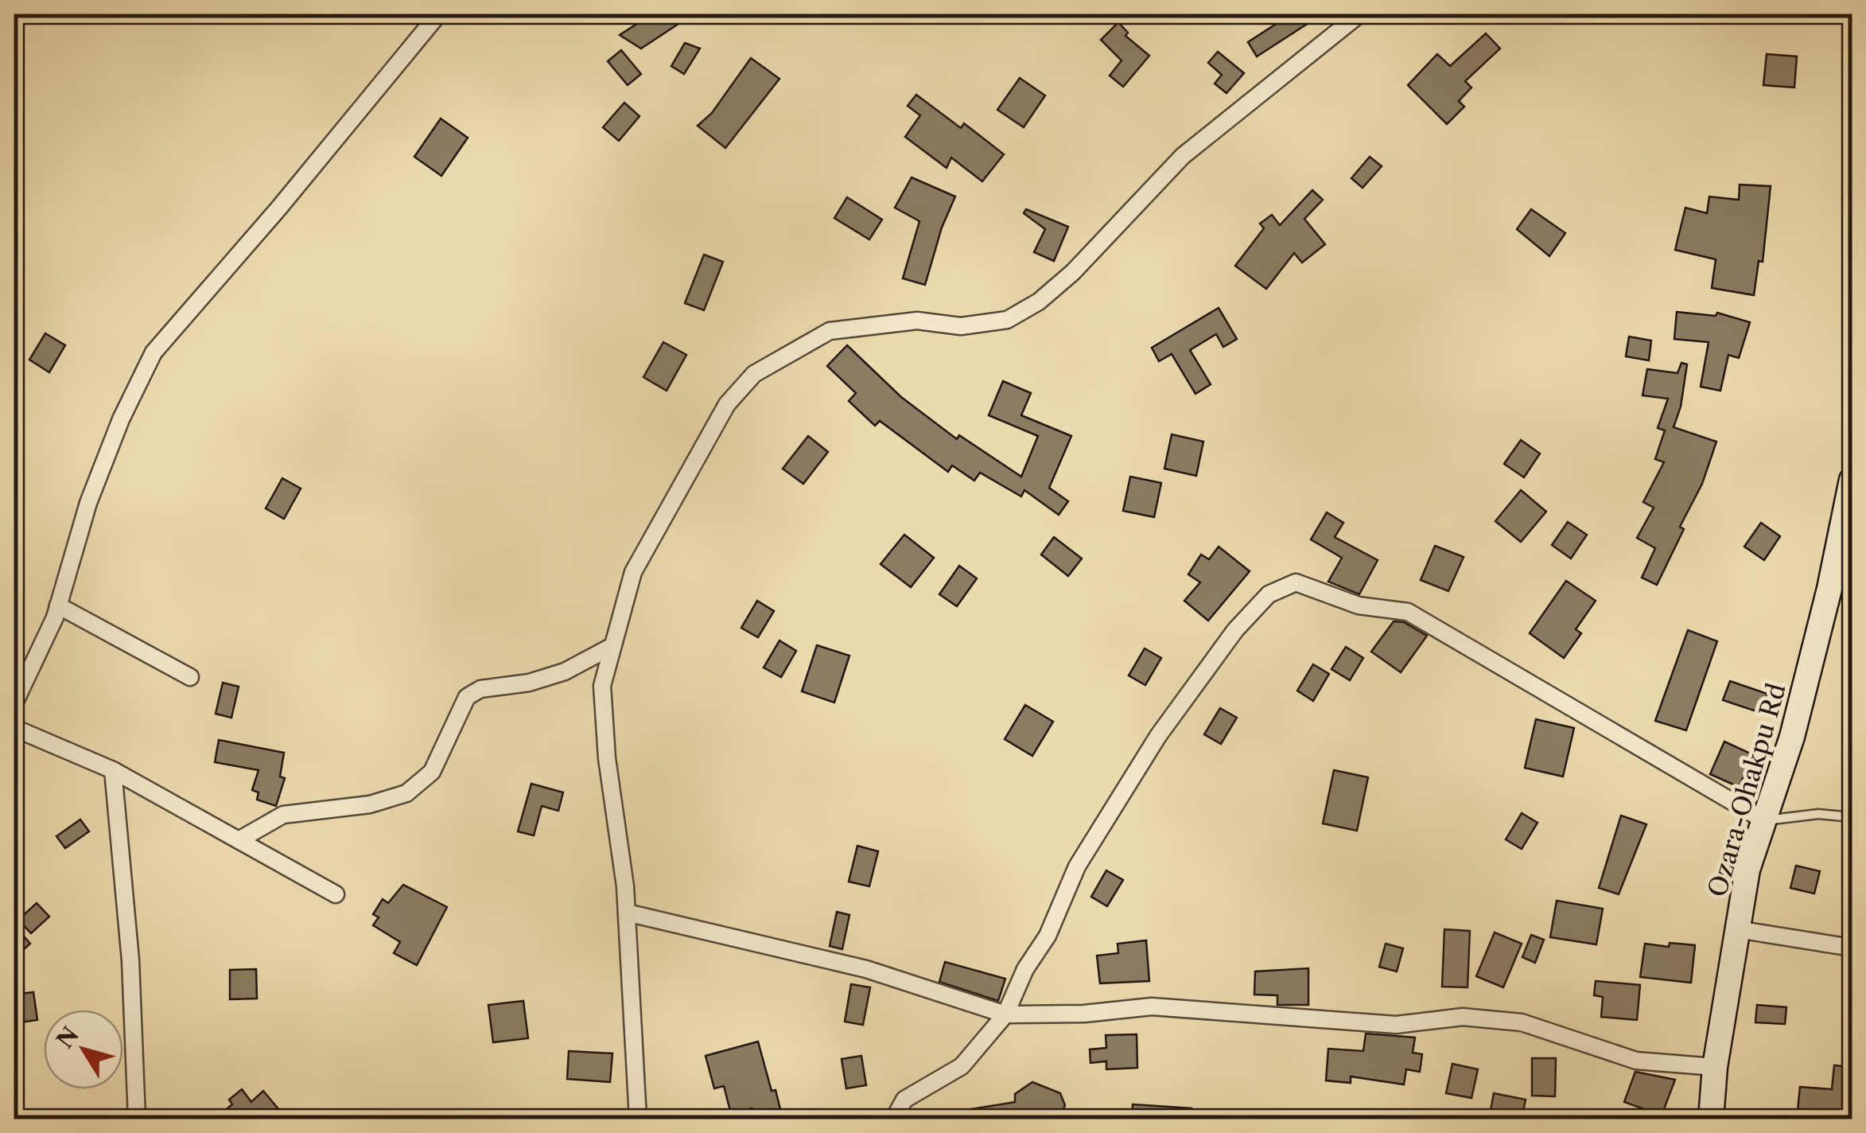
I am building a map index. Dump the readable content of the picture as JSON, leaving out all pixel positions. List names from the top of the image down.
{
  "streets": {
    "main road": ["Ozara-Ohakpu Rd"]
  },
  "north": "top left"
}
